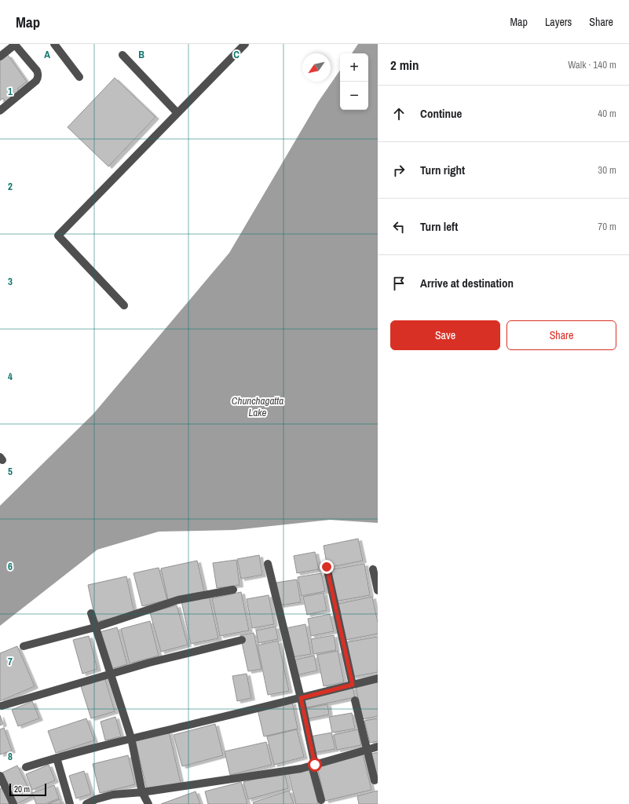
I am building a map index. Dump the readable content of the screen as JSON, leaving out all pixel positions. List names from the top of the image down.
{
  "water": ["Chunchagatta Lake"],
  "scale_bar": "20 m",
  "north": "bottom left",
  "page": {
    "header": "Map",
    "nav": ["Map", "Layers", "Share"],
    "heading": ["2 min", "Walk · 140 m"],
    "map_buttons": ["+", "−"],
    "list": [
      ["Continue", "40 m"],
      ["Turn right", "30 m"],
      ["Turn left", "70 m"],
      "Arrive at destination"
    ],
    "buttons": ["Save", "Share"],
    "scale": "20 m"
  },
  "grid": {
    "columns": ["A", "B", "C"],
    "rows": [
      "1",
      "2",
      "3",
      "4",
      "5",
      "6",
      "7",
      "8"
    ]
  }
}
